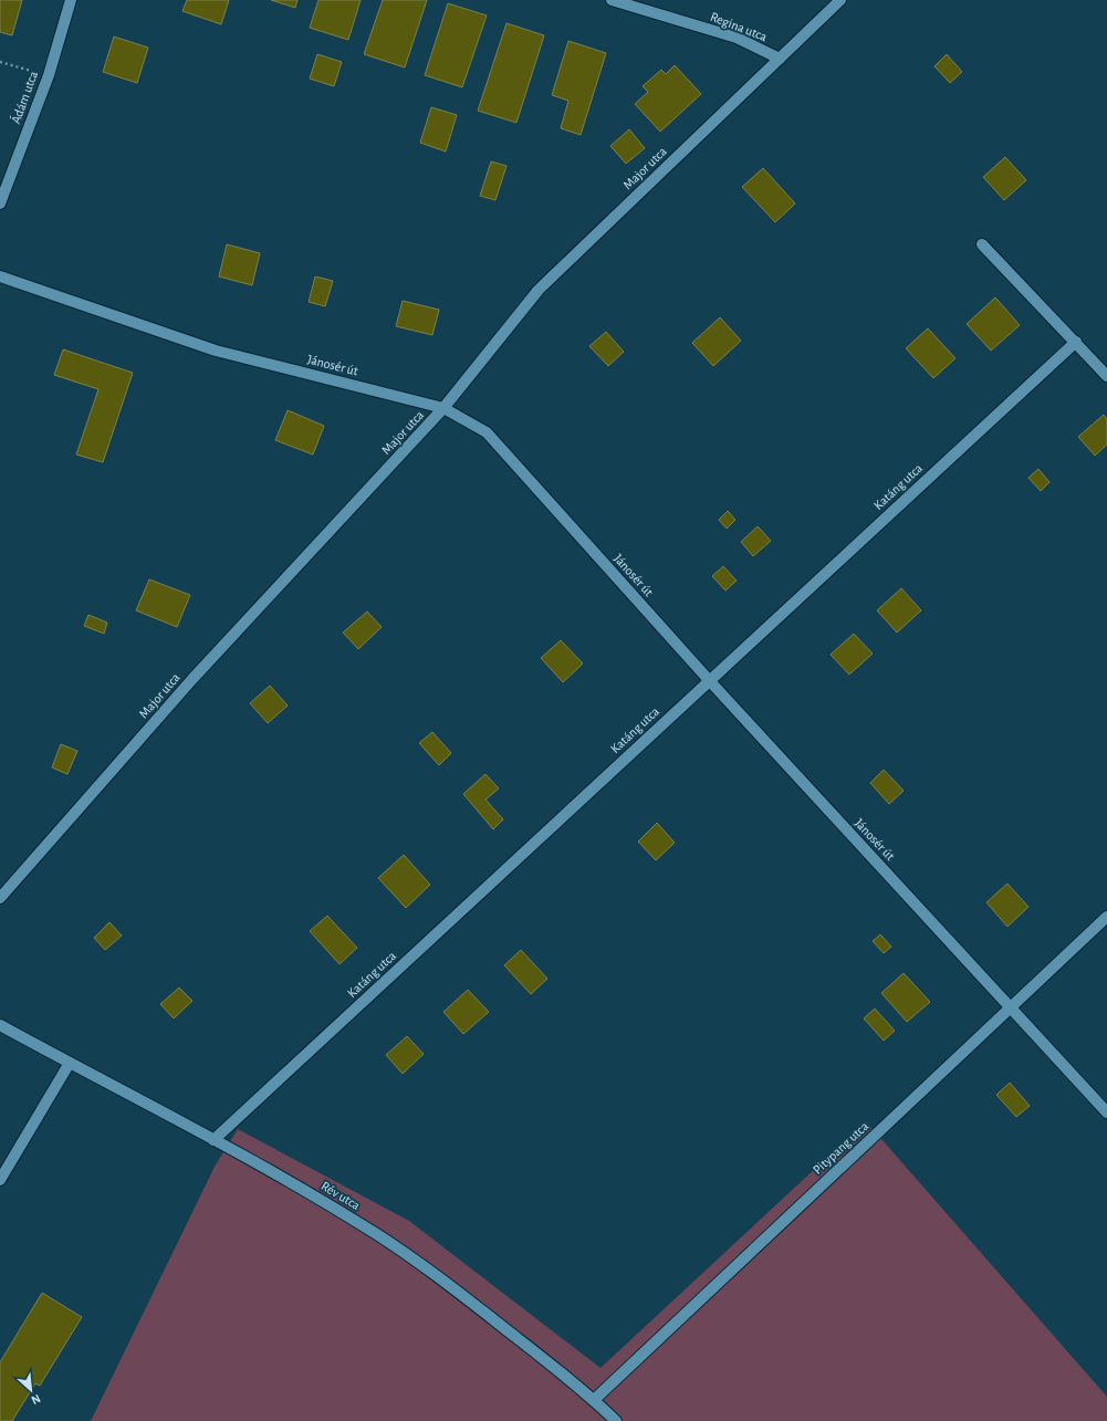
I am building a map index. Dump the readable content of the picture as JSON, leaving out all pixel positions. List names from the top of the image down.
{
  "streets": {
    "street": [
      "Regina utca",
      "Ádám utca",
      "Major utca",
      "Jánosér út",
      "Katáng utca",
      "Pitypang utca",
      "Rév utca"
    ]
  },
  "crossings": [
    ["Regina utca", "Major utca"],
    ["Major utca", "Jánosér út"],
    ["Jánosér út", "Katáng utca"],
    ["Jánosér út", "Pitypang utca"],
    ["Katáng utca", "Rév utca"],
    ["Pitypang utca", "Rév utca"]
  ],
  "north": "bottom right"
}
